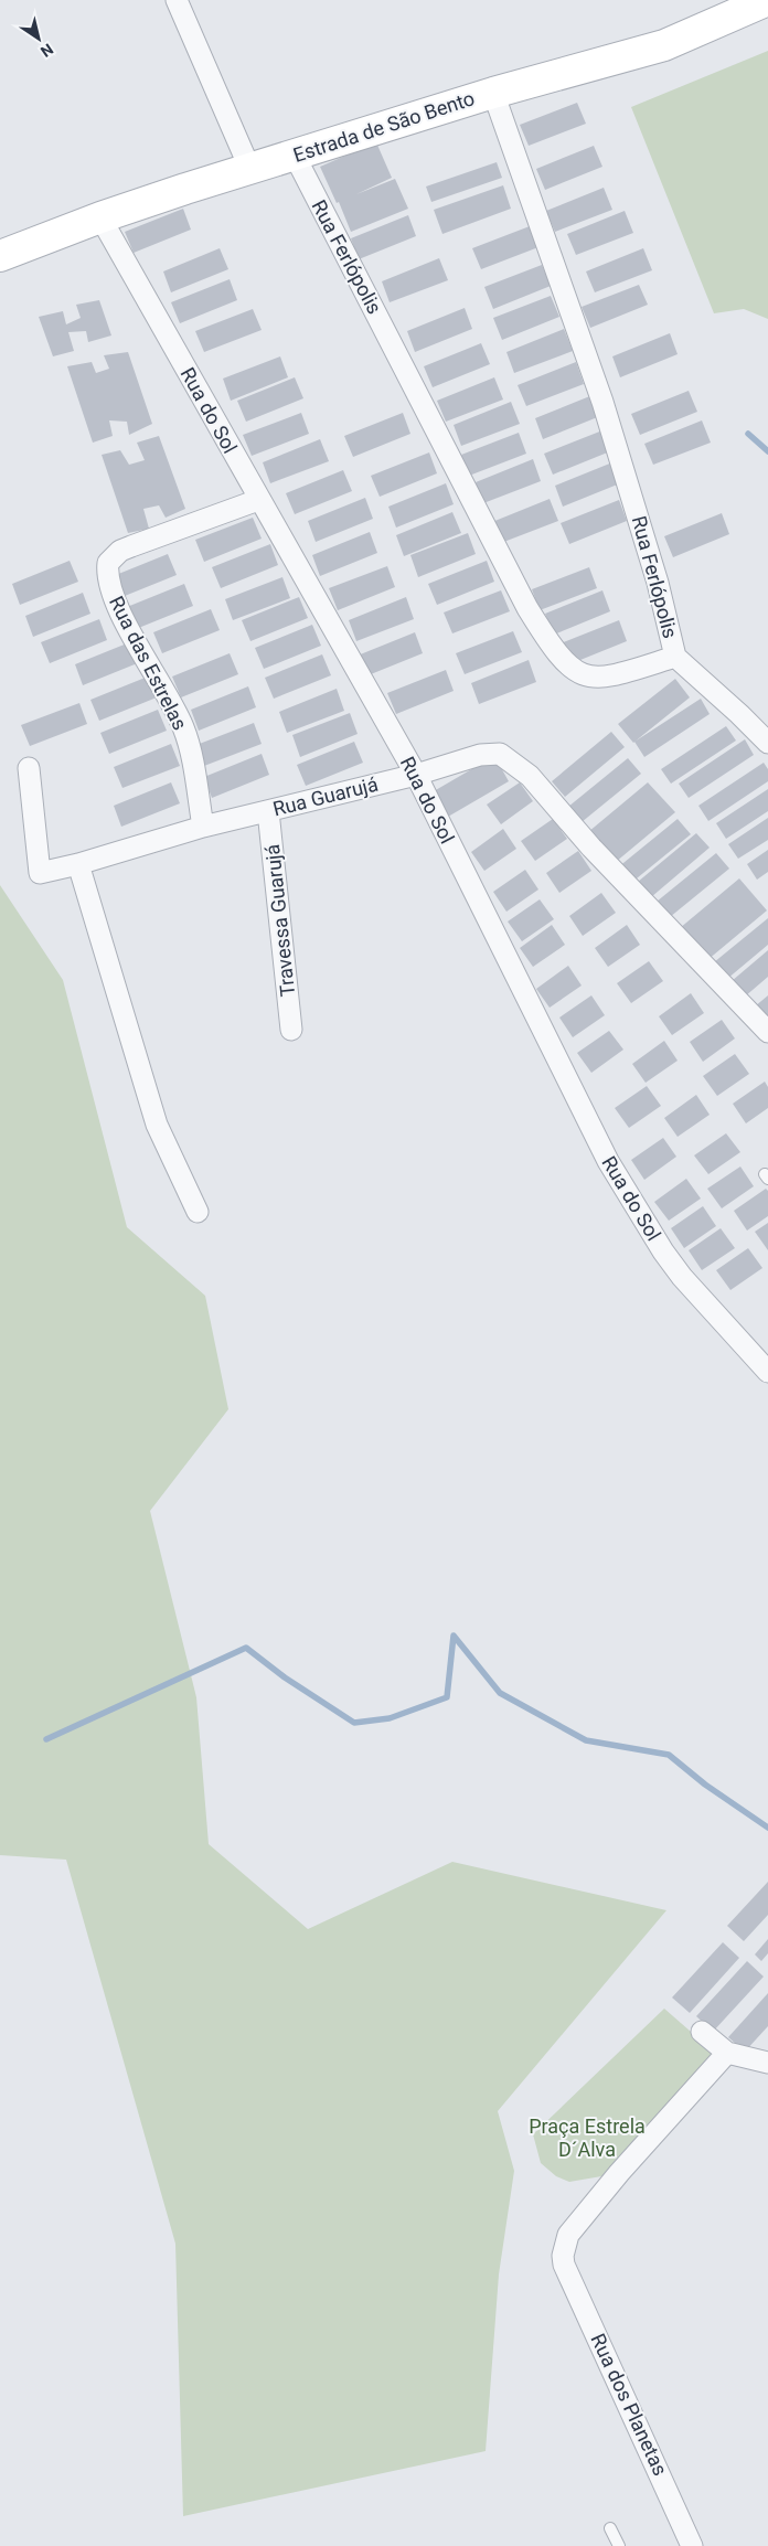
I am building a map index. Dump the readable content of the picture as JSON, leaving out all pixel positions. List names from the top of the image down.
{
  "streets": {
    "street": [
      "Estrada de São Bento",
      "Rua Ferlópolis",
      "Rua do Sol",
      "Rua das Estrelas",
      "Rua Guarujá",
      "Travessa Guarujá",
      "Rua dos Planetas"
    ]
  },
  "crossings": [
    ["Estrada de São Bento", "Rua Ferlópolis"],
    ["Estrada de São Bento", "Rua do Sol"],
    ["Rua do Sol", "Rua das Estrelas"],
    ["Rua do Sol", "Rua Guarujá"],
    ["Rua das Estrelas", "Rua Guarujá"],
    ["Rua Guarujá", "Travessa Guarujá"]
  ],
  "parks": ["Praça Estrela D´Alva"],
  "north": "bottom right"
}
